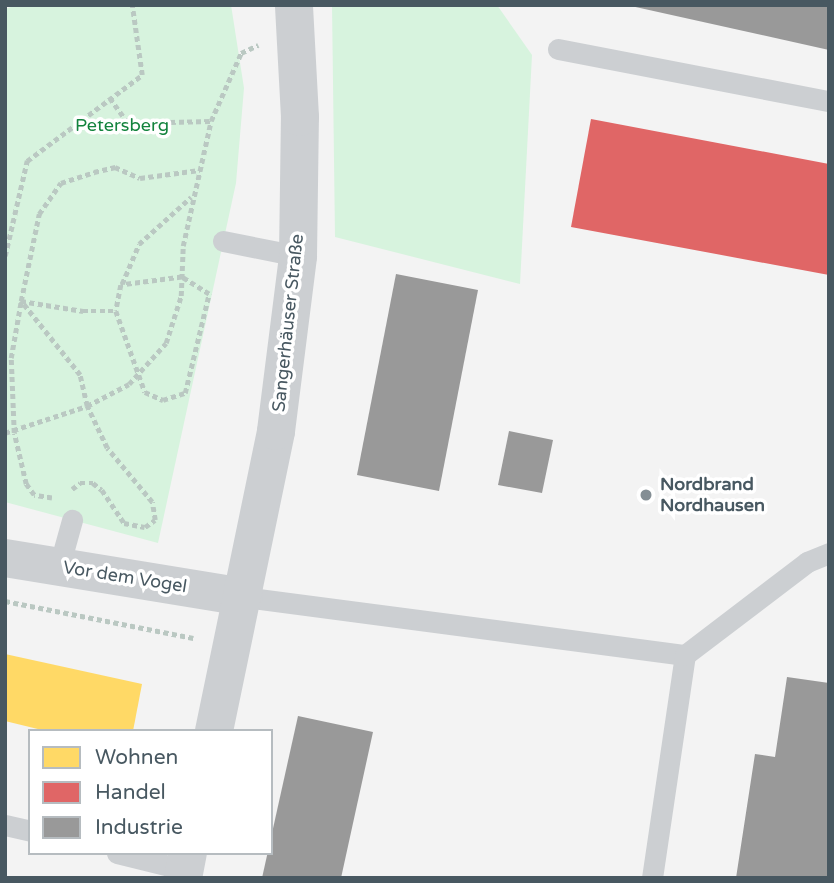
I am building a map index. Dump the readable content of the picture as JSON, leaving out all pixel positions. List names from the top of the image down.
{
  "streets": {
    "street": ["Sangerhäuser Straße", "Vor dem Vogel"]
  },
  "crossings": [
    ["Sangerhäuser Straße", "Vor dem Vogel"]
  ],
  "parks": ["Petersberg"],
  "places": ["Nordbrand Nordhausen"],
  "legend": ["Wohnen", "Handel", "Industrie"]
}
